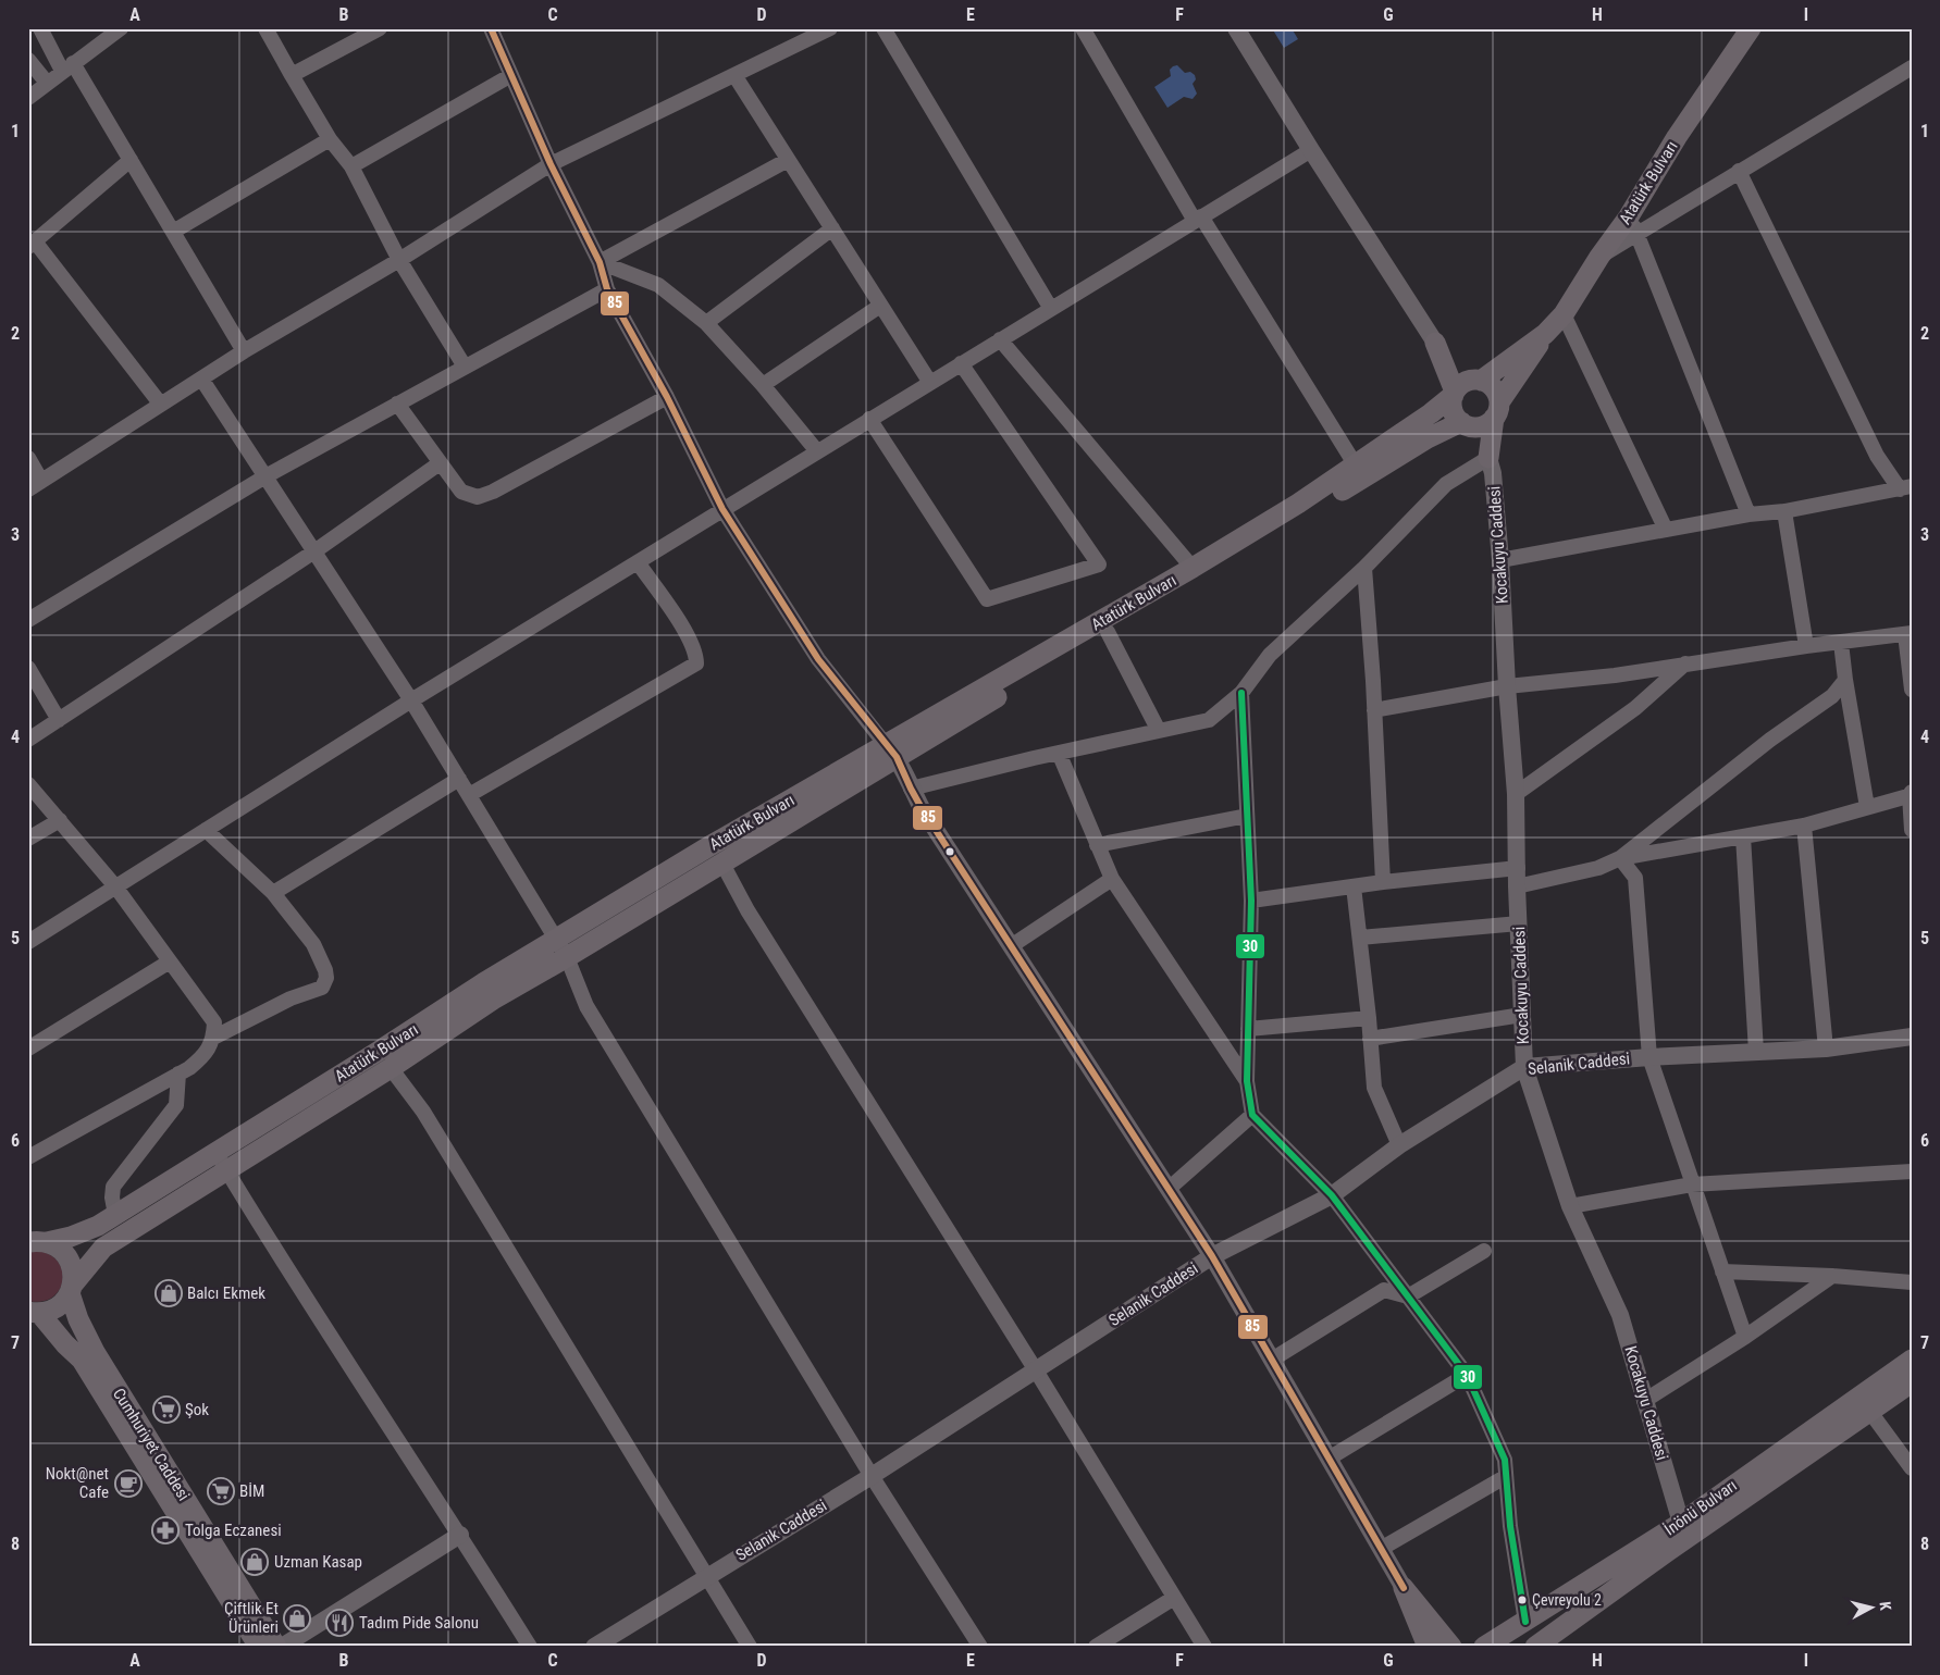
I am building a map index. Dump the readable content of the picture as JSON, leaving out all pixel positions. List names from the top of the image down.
{
  "streets": {
    "main road": [
      "Atatürk Bulvarı",
      "Kocakuyu Caddesi",
      "Cumhuriyet Caddesi",
      "İnönü Bulvarı"
    ],
    "street": ["Selanik Caddesi"]
  },
  "crossings": [
    ["Atatürk Bulvarı", "Kocakuyu Caddesi"],
    ["Atatürk Bulvarı", "Cumhuriyet Caddesi"],
    ["Kocakuyu Caddesi", "Selanik Caddesi"],
    ["Kocakuyu Caddesi", "İnönü Bulvarı"]
  ],
  "places": {
    "shop": ["Balcı Ekmek", "Uzman Kasap", "Çiftlik Et Ürünleri"],
    "supermarket": ["Şok", "BİM"],
    "cafe": ["Nokt@net Cafe"],
    "pharmacy": ["Tolga Eczanesi"],
    "other": ["Çevreyolu 2"],
    "restaurant": ["Tadım Pide Salonu"]
  },
  "lines": ["transit line 85", "transit line 30"],
  "north": "right",
  "grid": {
    "columns": [
      "A",
      "B",
      "C",
      "D",
      "E",
      "F",
      "G",
      "H",
      "I"
    ],
    "rows": [
      "1",
      "2",
      "3",
      "4",
      "5",
      "6",
      "7",
      "8"
    ]
  }
}
